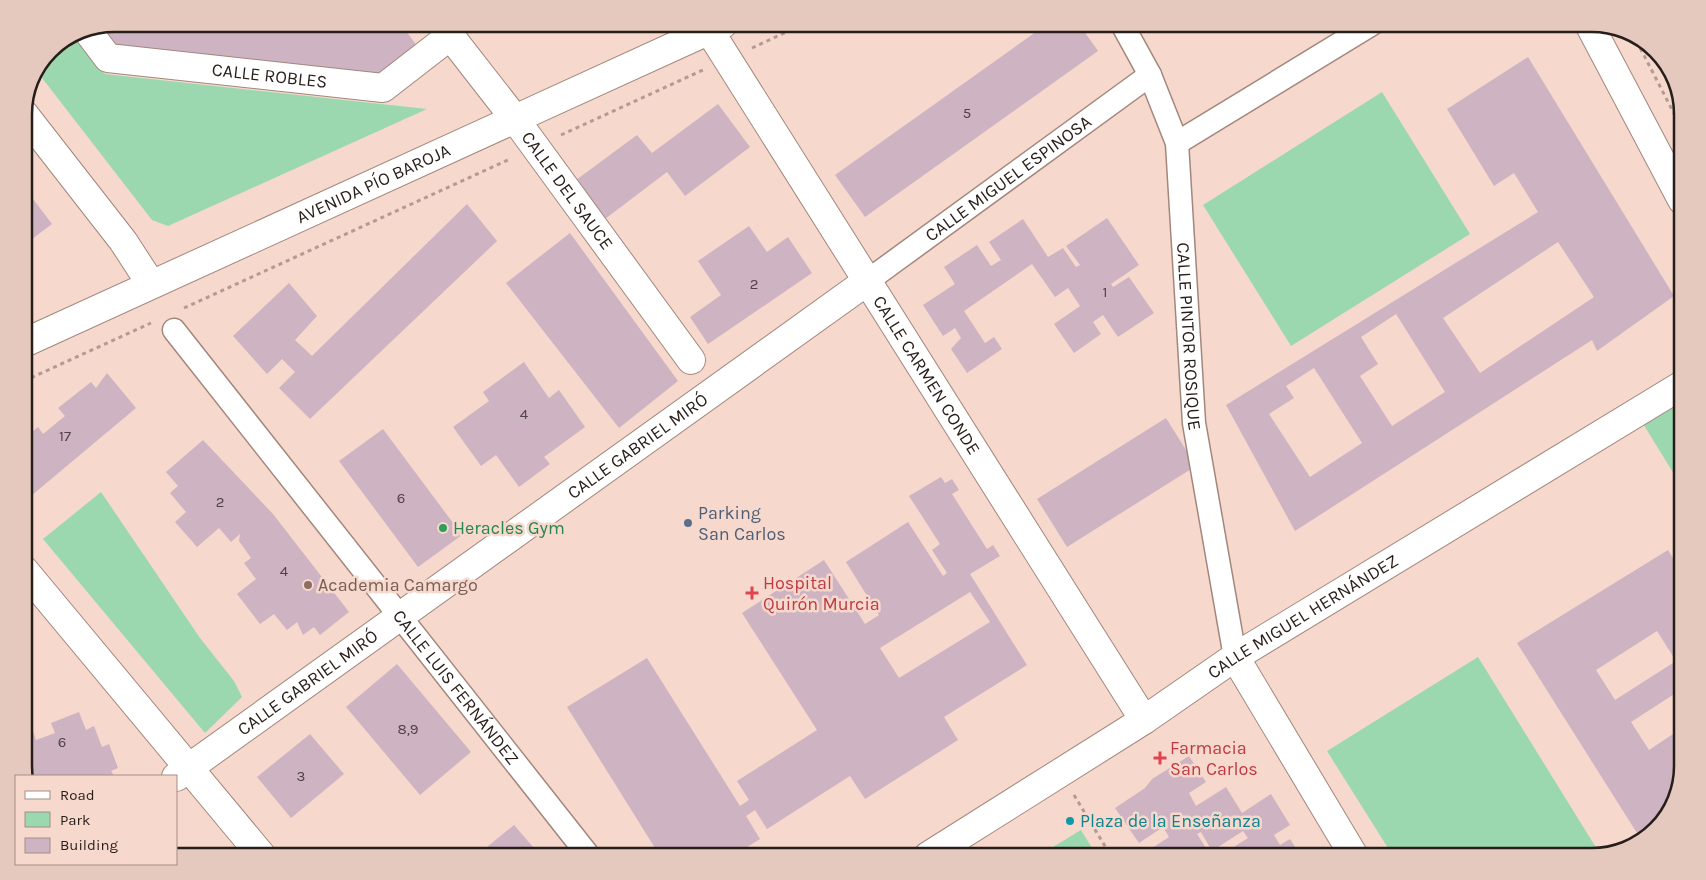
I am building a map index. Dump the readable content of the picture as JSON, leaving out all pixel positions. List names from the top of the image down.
{
  "streets": {
    "street": [
      "CALLE ROBLES",
      "CALLE MIGUEL ESPINOSA",
      "AVENIDA PÍO BAROJA",
      "CALLE DEL SAUCE",
      "CALLE PINTOR ROSIQUE",
      "CALLE CARMEN CONDE",
      "CALLE GABRIEL MIRÓ",
      "CALLE MIGUEL HERNÁNDEZ",
      "CALLE LUIS FERNÁNDEZ"
    ]
  },
  "crossings": [
    ["CALLE MIGUEL ESPINOSA", "CALLE PINTOR ROSIQUE"],
    ["CALLE MIGUEL ESPINOSA", "CALLE CARMEN CONDE"],
    ["CALLE MIGUEL ESPINOSA", "CALLE GABRIEL MIRÓ"],
    ["AVENIDA PÍO BAROJA", "CALLE DEL SAUCE"],
    ["CALLE PINTOR ROSIQUE", "CALLE MIGUEL HERNÁNDEZ"],
    ["CALLE CARMEN CONDE", "CALLE GABRIEL MIRÓ"],
    ["CALLE CARMEN CONDE", "CALLE MIGUEL HERNÁNDEZ"],
    ["CALLE GABRIEL MIRÓ", "CALLE LUIS FERNÁNDEZ"]
  ],
  "places": {
    "other": [
      "Parking San Carlos",
      "Heracles Gym",
      "Academia Camargo",
      "Plaza de la Enseñanza"
    ],
    "health": ["Hospital Quirón Murcia", "Farmacia San Carlos"]
  },
  "house_numbers": [
    "5",
    "2",
    "1",
    "4",
    "17",
    "6",
    "2",
    "4",
    "8,9",
    "6",
    "3"
  ],
  "legend": ["Road", "Park", "Building"]
}
